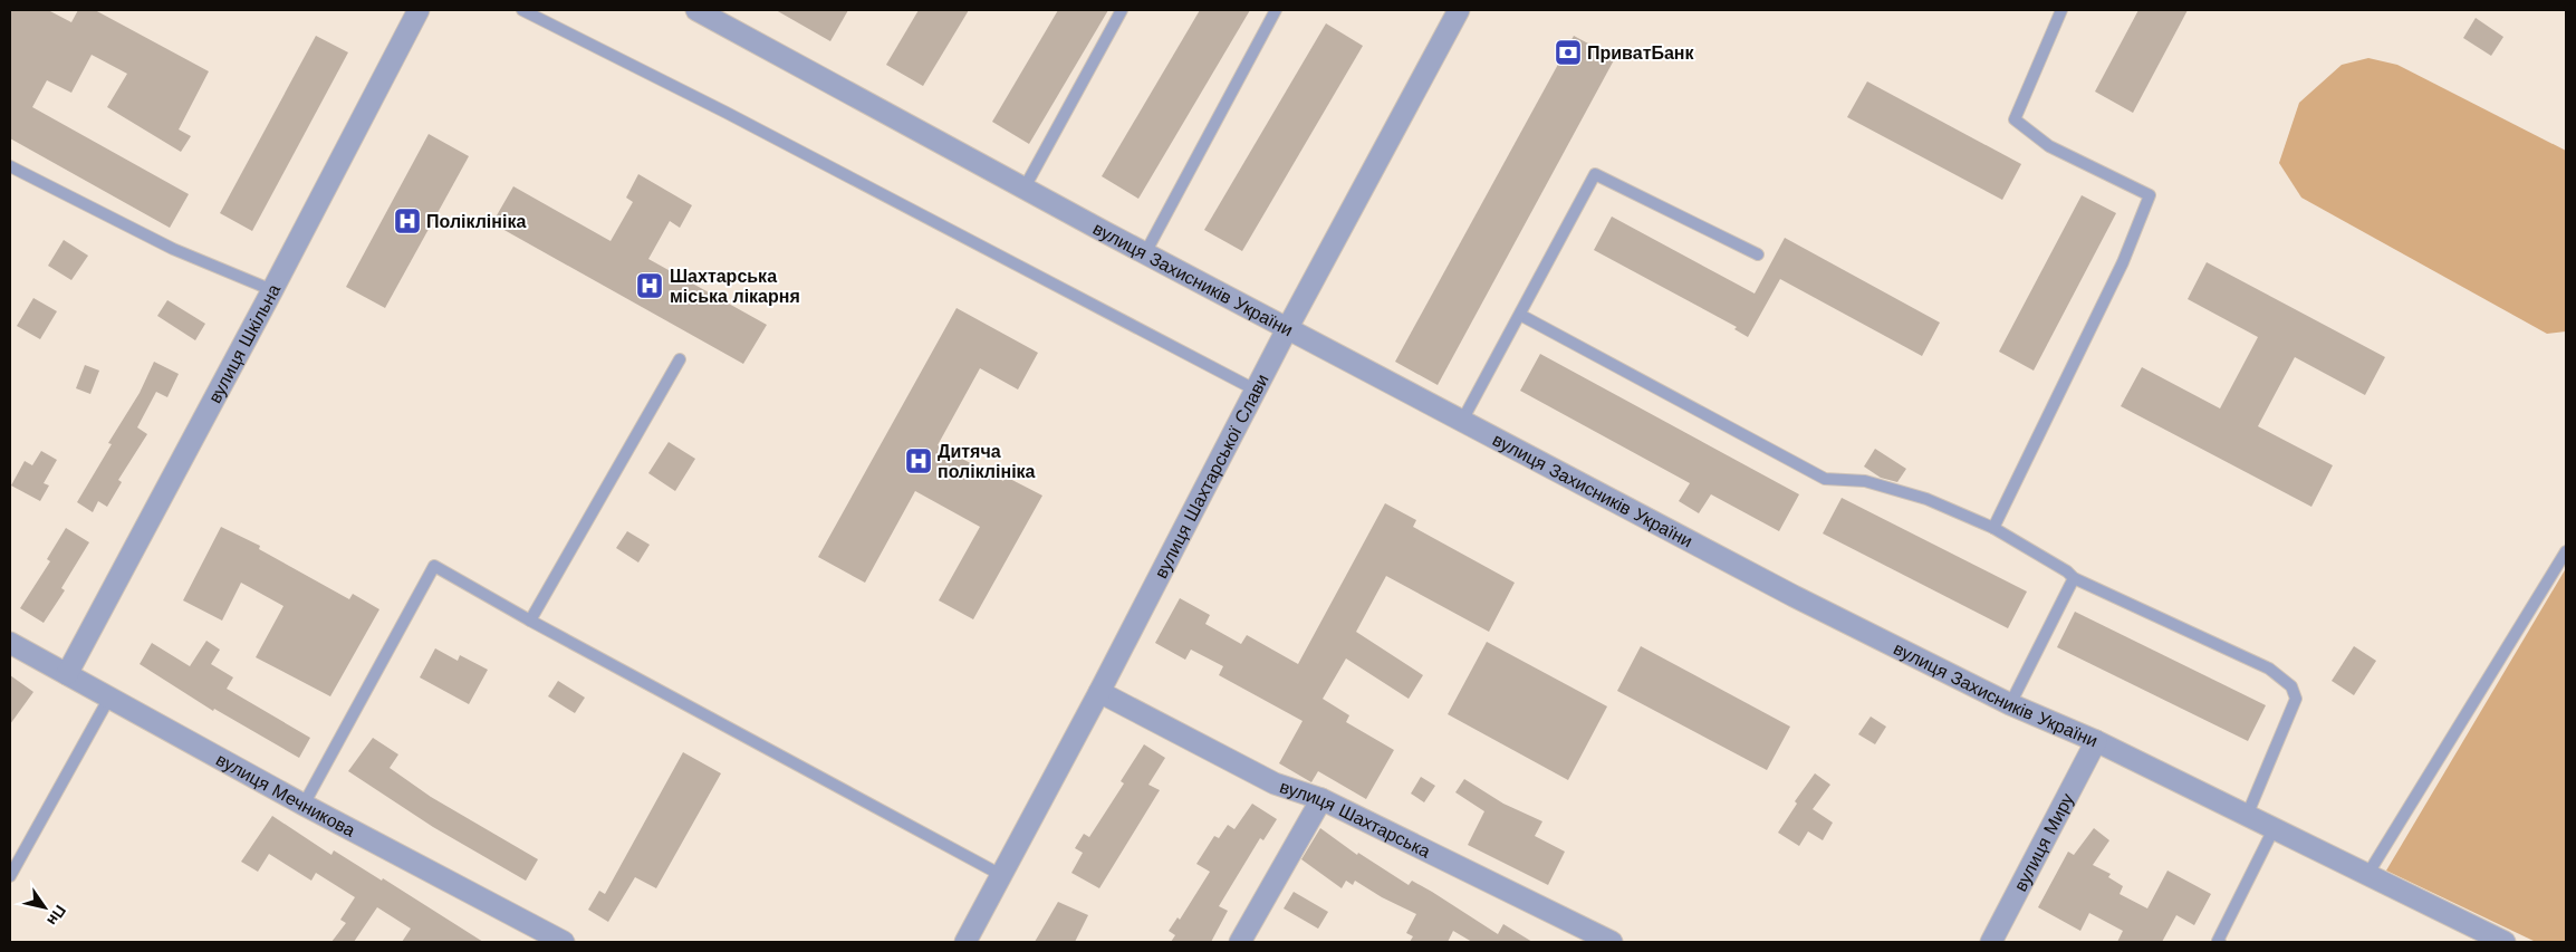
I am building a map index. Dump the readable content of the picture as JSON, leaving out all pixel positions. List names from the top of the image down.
{
  "streets": {
    "street": [
      "вулиця Захисників України",
      "вулиця Шкільна",
      "вулиця Шахтарської Слави",
      "вулиця Мечникова",
      "вулиця Шахтарська",
      "вулиця Миру"
    ]
  },
  "crossings": [
    ["вулиця Захисників України", "вулиця Шахтарської Слави"],
    ["вулиця Захисників України", "вулиця Миру"],
    ["вулиця Шкільна", "вулиця Мечникова"],
    ["вулиця Шахтарської Слави", "вулиця Шахтарська"]
  ],
  "places": {
    "bank": ["ПриватБанк"],
    "hospital": ["Поліклініка", "Шахтарська міська лікарня", "Дитяча поліклініка"]
  },
  "north": "bottom right"
}
